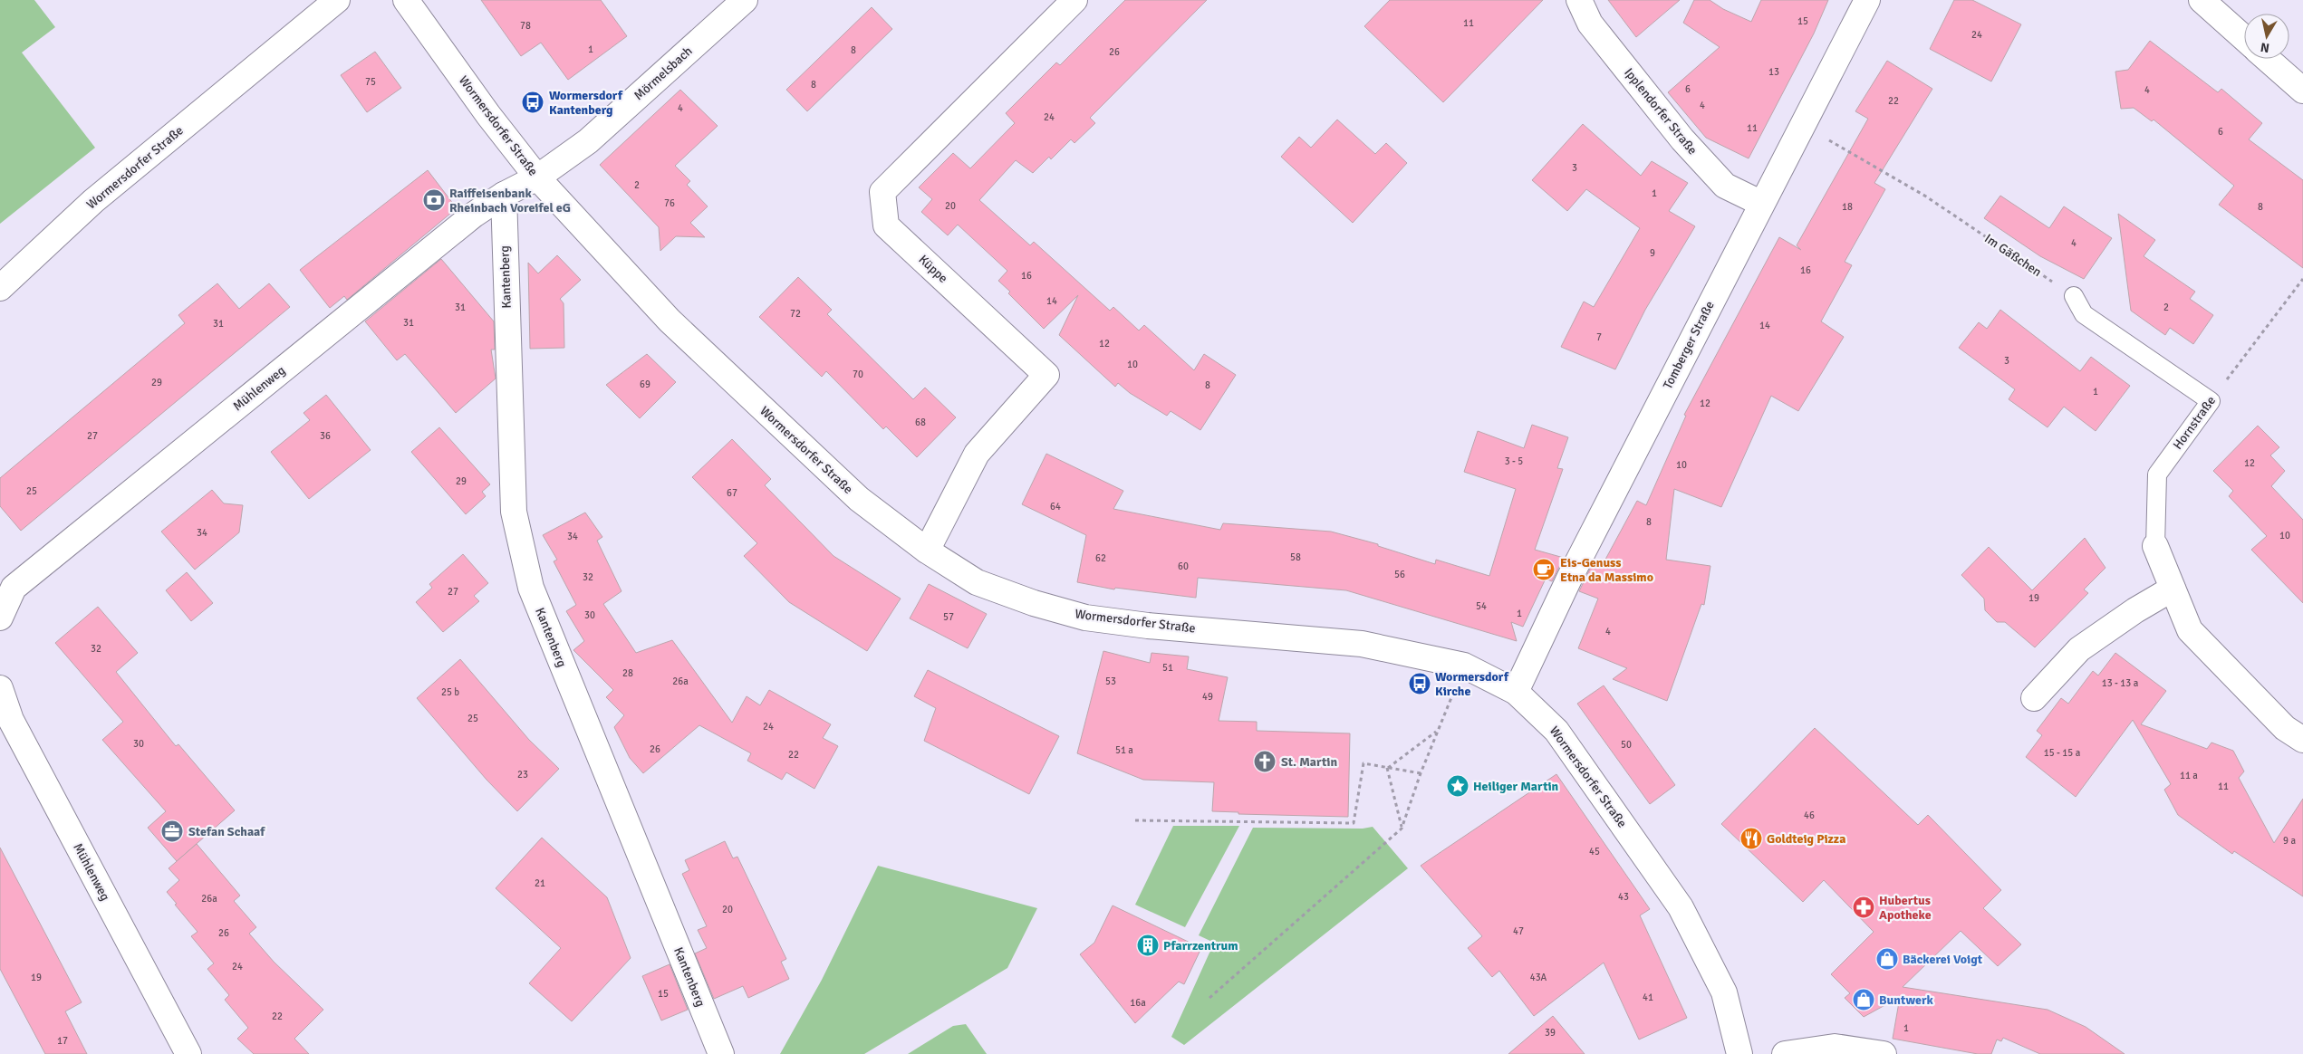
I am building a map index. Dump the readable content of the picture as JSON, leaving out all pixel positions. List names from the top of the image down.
{
  "streets": {
    "street": [
      "Mörmelsbach",
      "Ipplendorfer Straße",
      "Wormersdorfer Straße",
      "Küppe",
      "Kantenberg",
      "Tomberger Straße",
      "Mühlenweg",
      "Hornstraße"
    ],
    "path": ["Im Gäßchen"]
  },
  "crossings": [
    ["Mörmelsbach", "Wormersdorfer Straße"],
    ["Mörmelsbach", "Mühlenweg"],
    ["Ipplendorfer Straße", "Tomberger Straße"],
    ["Wormersdorfer Straße", "Küppe"],
    ["Wormersdorfer Straße", "Tomberger Straße"],
    ["Wormersdorfer Straße", "Mühlenweg"],
    ["Im Gäßchen", "Tomberger Straße"],
    ["Kantenberg", "Mühlenweg"]
  ],
  "places": {
    "bus stop": ["Wormersdorf Kantenberg", "Wormersdorf Kirche"],
    "bank": ["Raiffeisenbank Rheinbach Voreifel eG"],
    "cafe": ["Eis-Genuss Etna da Massimo"],
    "church": ["St. Martin"],
    "place": ["Heiliger Martin"],
    "office": ["Stefan Schaaf"],
    "restaurant": ["Goldteig Pizza"],
    "pharmacy": ["Hubertus Apotheke"],
    "building": ["Pfarrzentrum"],
    "shop": ["Bäckerei Voigt", "Buntwerk"]
  },
  "house_numbers": [
    "15",
    "11",
    "78",
    "24",
    "1",
    "8",
    "26",
    "13",
    "75",
    "8",
    "6",
    "4",
    "22",
    "4",
    "4",
    "24",
    "11",
    "6",
    "3",
    "2",
    "1",
    "76",
    "20",
    "18",
    "8",
    "4",
    "9",
    "16",
    "16",
    "14",
    "31",
    "2",
    "72",
    "31",
    "31",
    "14",
    "7",
    "12",
    "3",
    "10",
    "70",
    "29",
    "69",
    "8",
    "1",
    "12",
    "68",
    "27",
    "36",
    "3 - 5",
    "12",
    "10",
    "29",
    "25",
    "67",
    "64",
    "8",
    "34",
    "10",
    "34",
    "58",
    "62",
    "60",
    "56",
    "32",
    "27",
    "19",
    "54",
    "1",
    "30",
    "57",
    "4",
    "32",
    "51",
    "28",
    "26a",
    "53",
    "13 - 13 a",
    "25 b",
    "49",
    "25",
    "24",
    "30",
    "50",
    "26",
    "51 a",
    "15 - 15 a",
    "22",
    "23",
    "11 a",
    "11",
    "46",
    "9 a",
    "45",
    "21",
    "43",
    "26a",
    "20",
    "47",
    "26",
    "24",
    "19",
    "43A",
    "15",
    "41",
    "16a",
    "22",
    "1",
    "39",
    "17"
  ],
  "north": "bottom"
}
